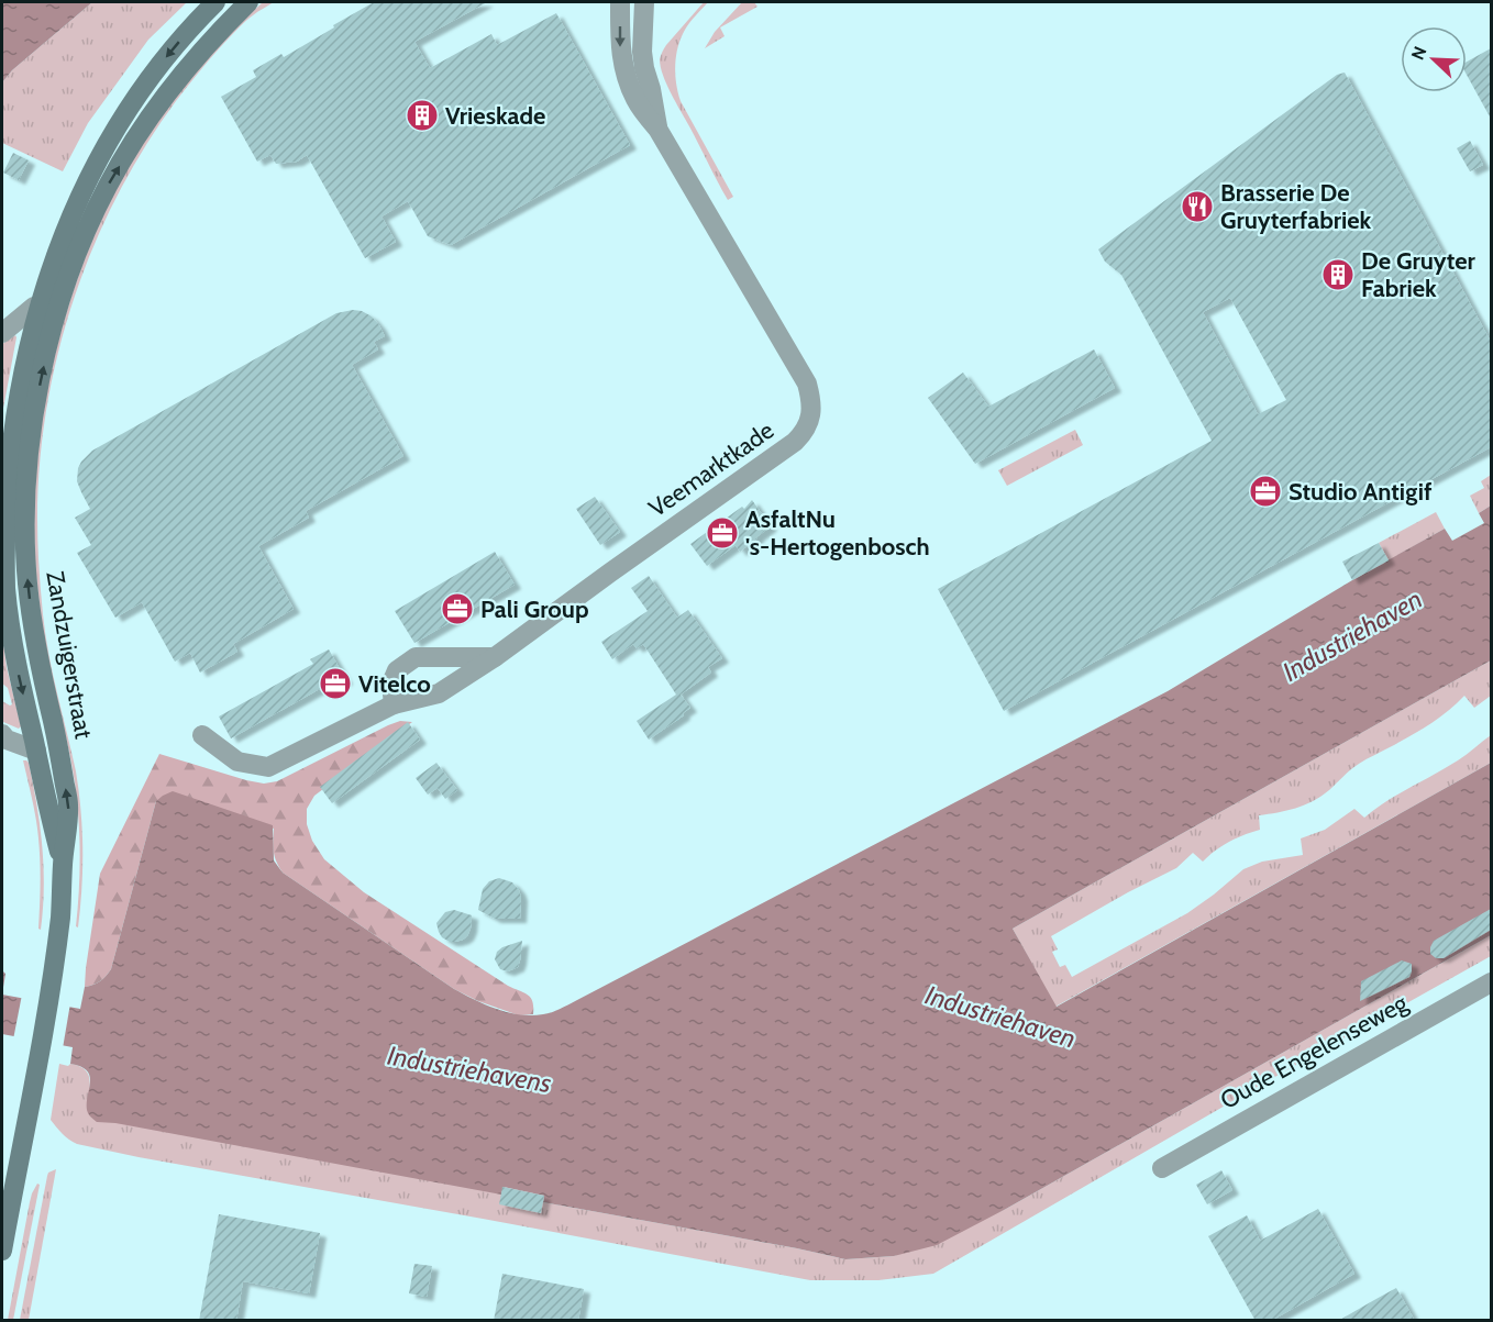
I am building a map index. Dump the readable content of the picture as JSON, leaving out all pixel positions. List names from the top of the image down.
{
  "streets": {
    "main road": ["Zandzuigerstraat"],
    "street": ["Veemarktkade", "Oude Engelenseweg"]
  },
  "water": ["Industriehaven", "Industriehavens"],
  "places": {
    "building": ["Vrieskade", "De Gruyter Fabriek"],
    "restaurant": ["Brasserie De Gruyterfabriek"],
    "office": [
      "Studio Antigif",
      "AsfaltNu 's-Hertogenbosch",
      "Pali Group",
      "Vitelco"
    ]
  },
  "north": "top left"
}
